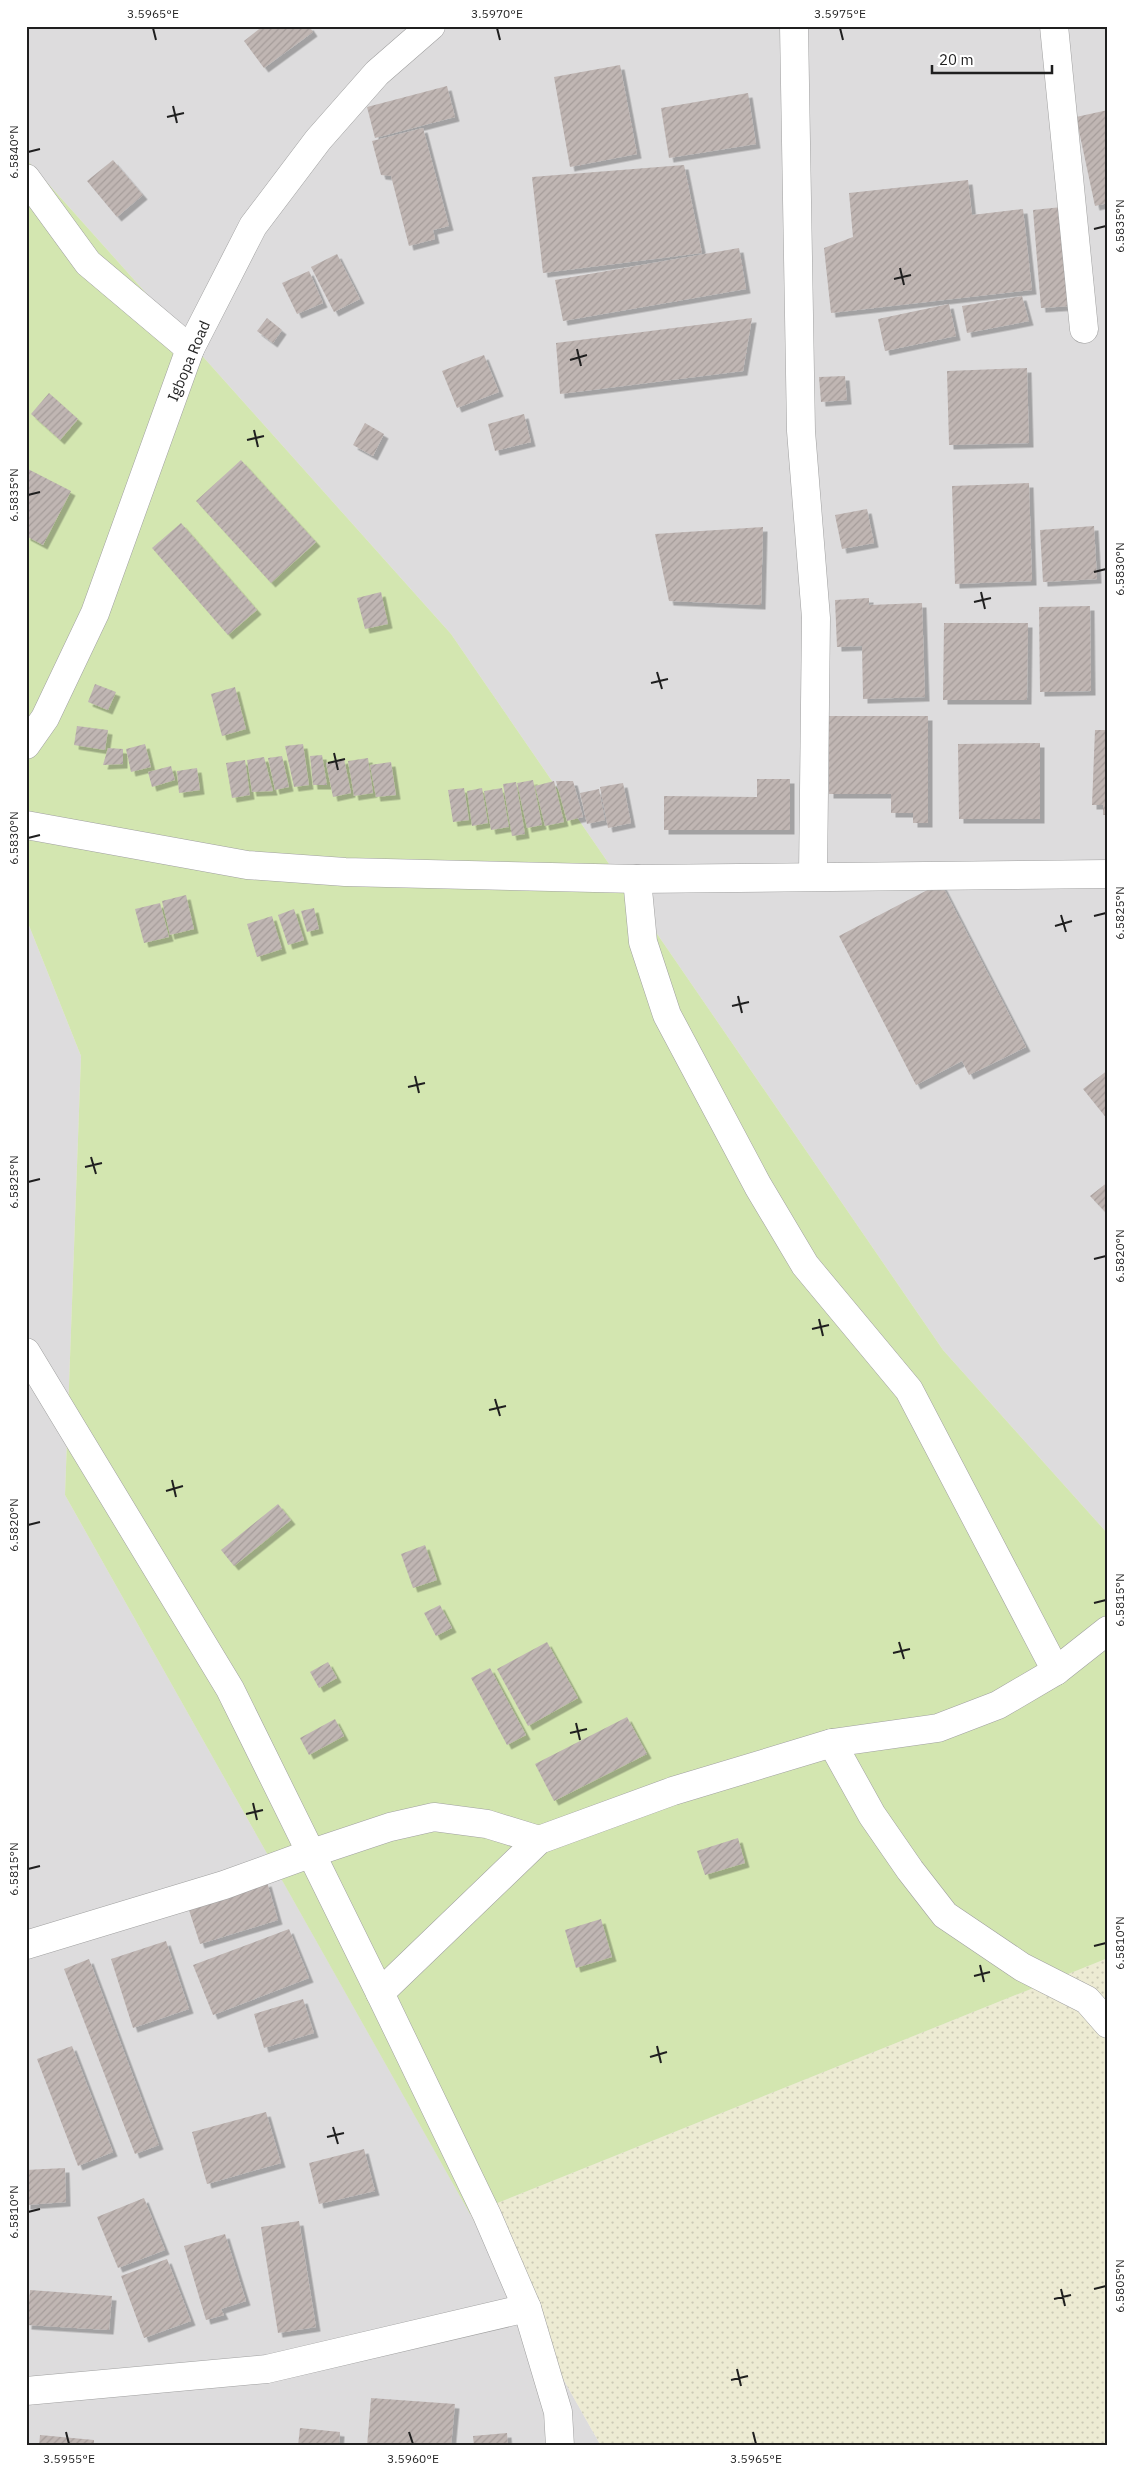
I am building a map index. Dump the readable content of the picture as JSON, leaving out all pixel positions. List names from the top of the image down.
{
  "streets": {
    "street": ["Igbopa Road"]
  },
  "scale_bar": "20 m",
  "coordinates": [
    "3.5965°E",
    "3.5970°E",
    "3.5975°E",
    "6.5840°N",
    "6.5835°N",
    "6.5830°N",
    "6.5825°N",
    "6.5820°N",
    "6.5815°N",
    "6.5810°N",
    "6.5805°N",
    "3.5955°E",
    "3.5960°E"
  ]
}
